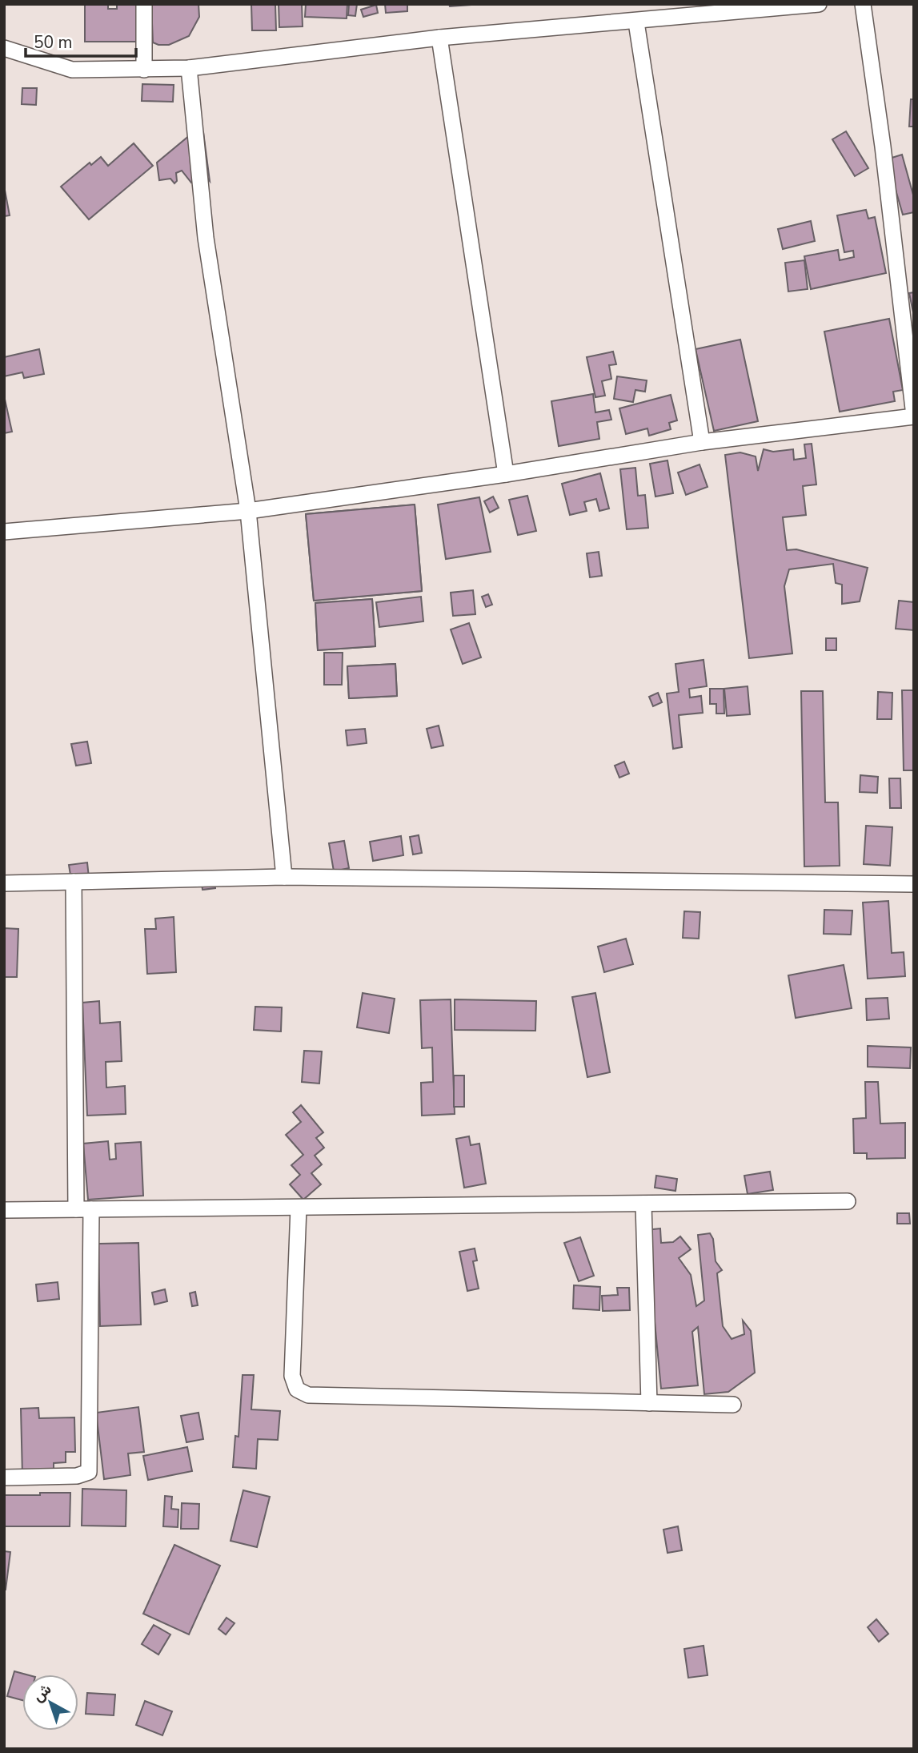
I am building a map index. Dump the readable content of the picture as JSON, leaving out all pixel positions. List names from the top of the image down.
{
  "scale_bar": "50 m",
  "north": "top left"
}
